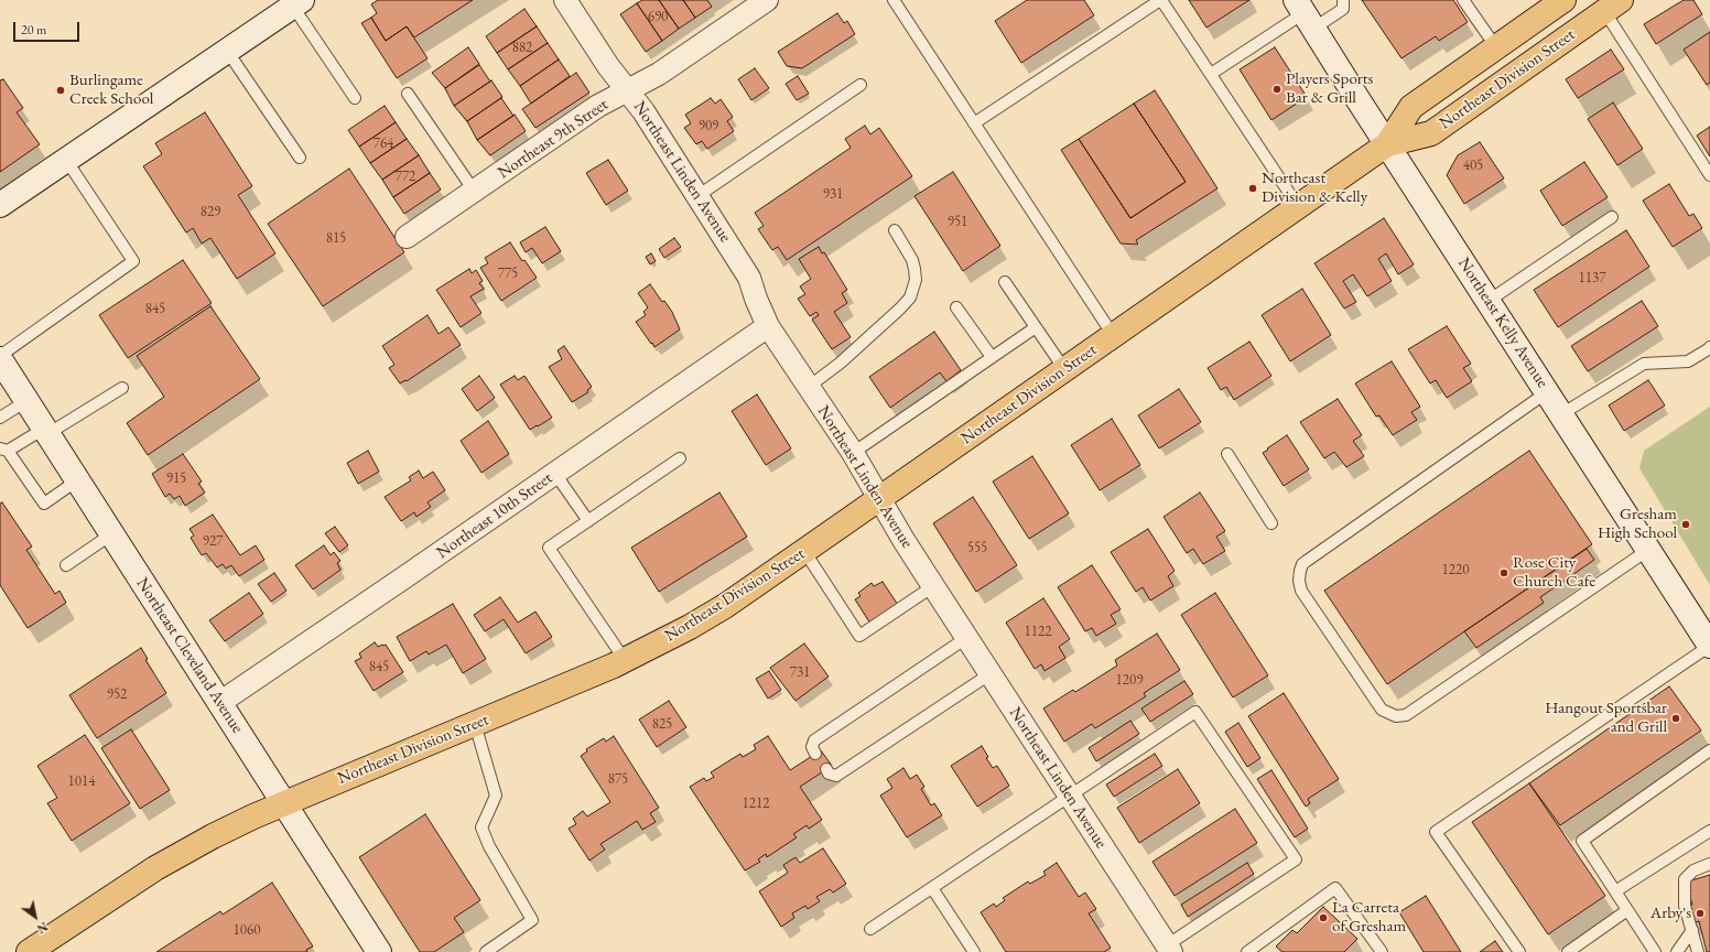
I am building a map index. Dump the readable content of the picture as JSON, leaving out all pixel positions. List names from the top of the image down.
{
  "streets": {
    "main road": ["Northeast Division Street"],
    "street": [
      "Northeast 9th Street",
      "Northeast Linden Avenue",
      "Northeast Kelly Avenue",
      "Northeast 10th Street",
      "Northeast Cleveland Avenue"
    ]
  },
  "crossings": [
    ["Northeast Division Street", "Northeast Linden Avenue"],
    ["Northeast Division Street", "Northeast Kelly Avenue"],
    ["Northeast Division Street", "Northeast Cleveland Avenue"],
    ["Northeast 9th Street", "Northeast Linden Avenue"],
    ["Northeast Linden Avenue", "Northeast 10th Street"],
    ["Northeast 10th Street", "Northeast Cleveland Avenue"]
  ],
  "places": [
    "Players Sports Bar & Grill",
    "Burlingame Creek School",
    "Northeast Division & Kelly",
    "Gresham High School",
    "Rose City Church Cafe",
    "Hangout Sportsbar and Grill",
    "Arby's",
    "La Carreta of Gresham"
  ],
  "house_numbers": [
    "690",
    "882",
    "909",
    "764",
    "405",
    "772",
    "931",
    "829",
    "951",
    "815",
    "775",
    "1137",
    "845",
    "915",
    "927",
    "555",
    "1220",
    "1122",
    "845",
    "731",
    "1209",
    "952",
    "825",
    "875",
    "1014",
    "1212",
    "1060"
  ],
  "scale_bar": "20 m",
  "north": "bottom right"
}
